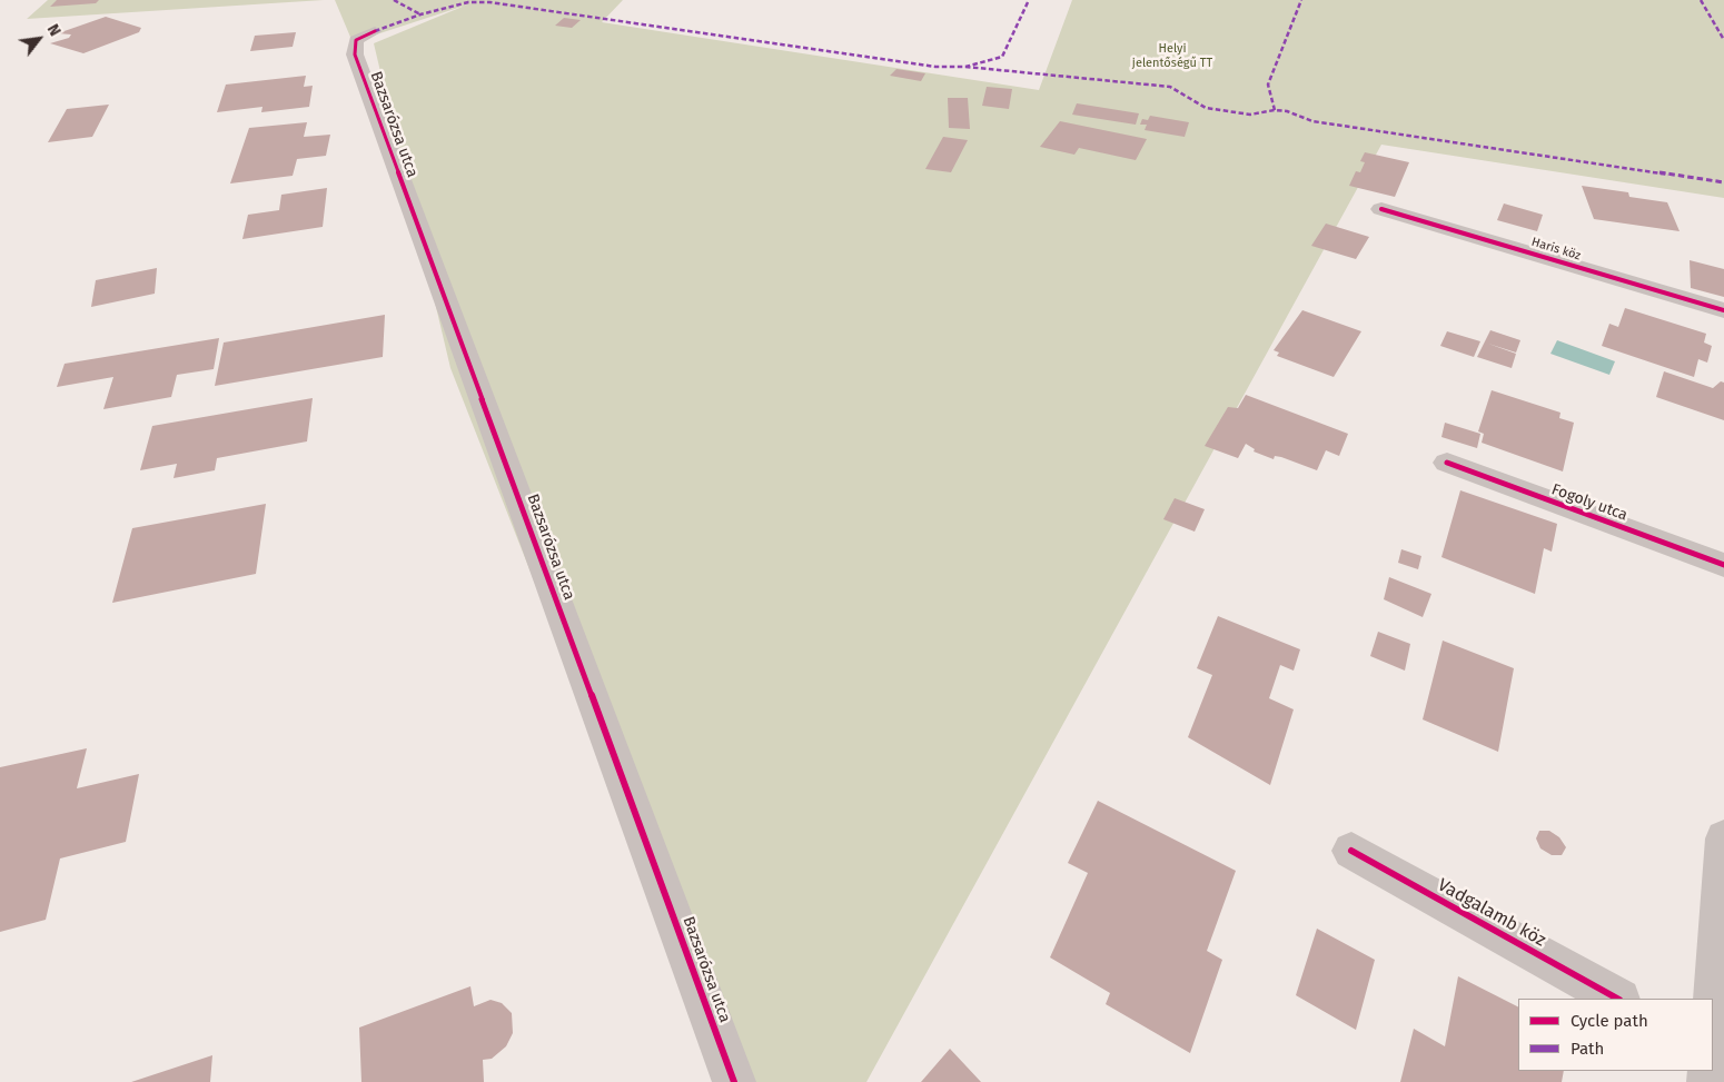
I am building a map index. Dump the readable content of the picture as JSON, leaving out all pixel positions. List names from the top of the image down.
{
  "streets": {
    "street": [
      "Bazsarózsa utca",
      "Haris köz",
      "Fogoly utca",
      "Vadgalamb köz"
    ]
  },
  "parks": ["Helyi jelentőségű TT"],
  "legend": ["Cycle path", "Path"],
  "north": "top right"
}
